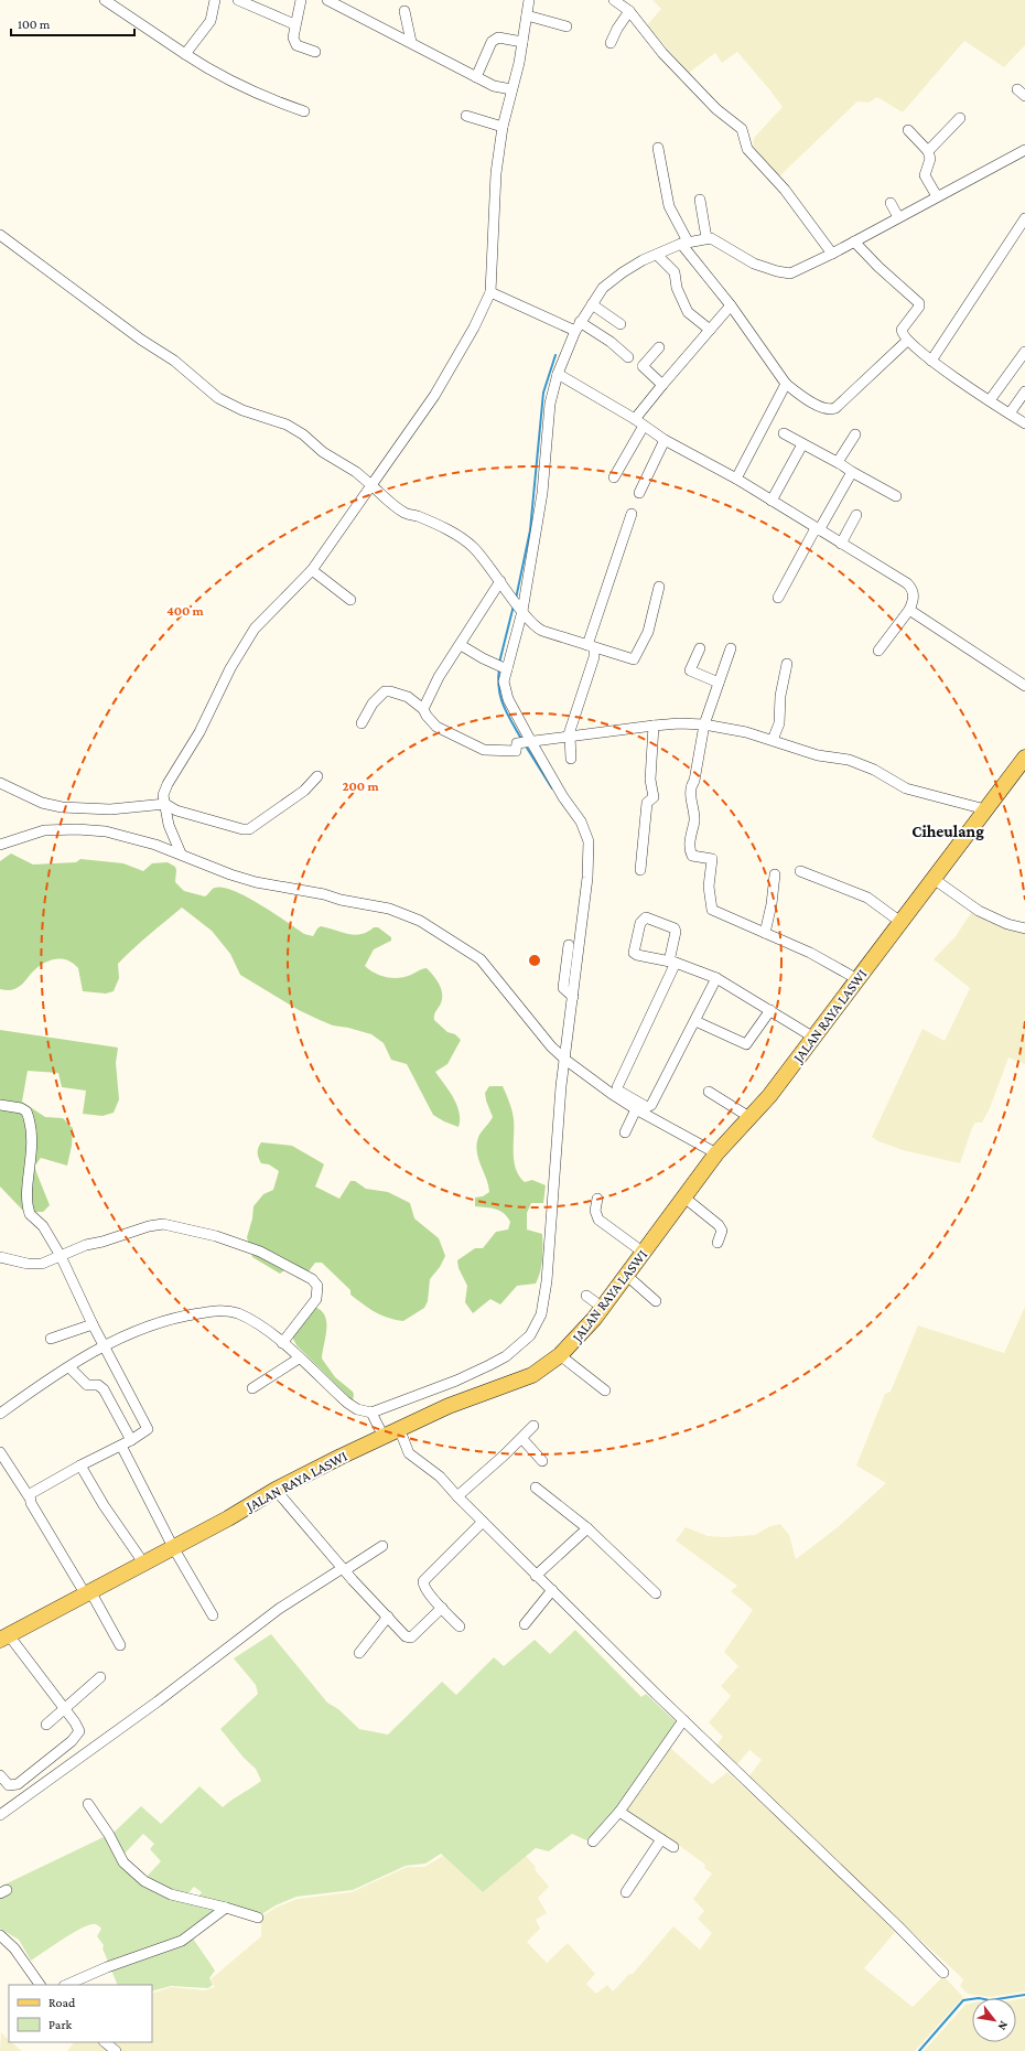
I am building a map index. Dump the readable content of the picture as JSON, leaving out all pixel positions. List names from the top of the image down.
{
  "streets": {
    "main road": ["JALAN RAYA LASWI"]
  },
  "districts": ["Ciheulang"],
  "legend": ["Road", "Park"],
  "scale_bar": "100 m",
  "north": "bottom right",
  "rings": ["400 m", "200 m"]
}
